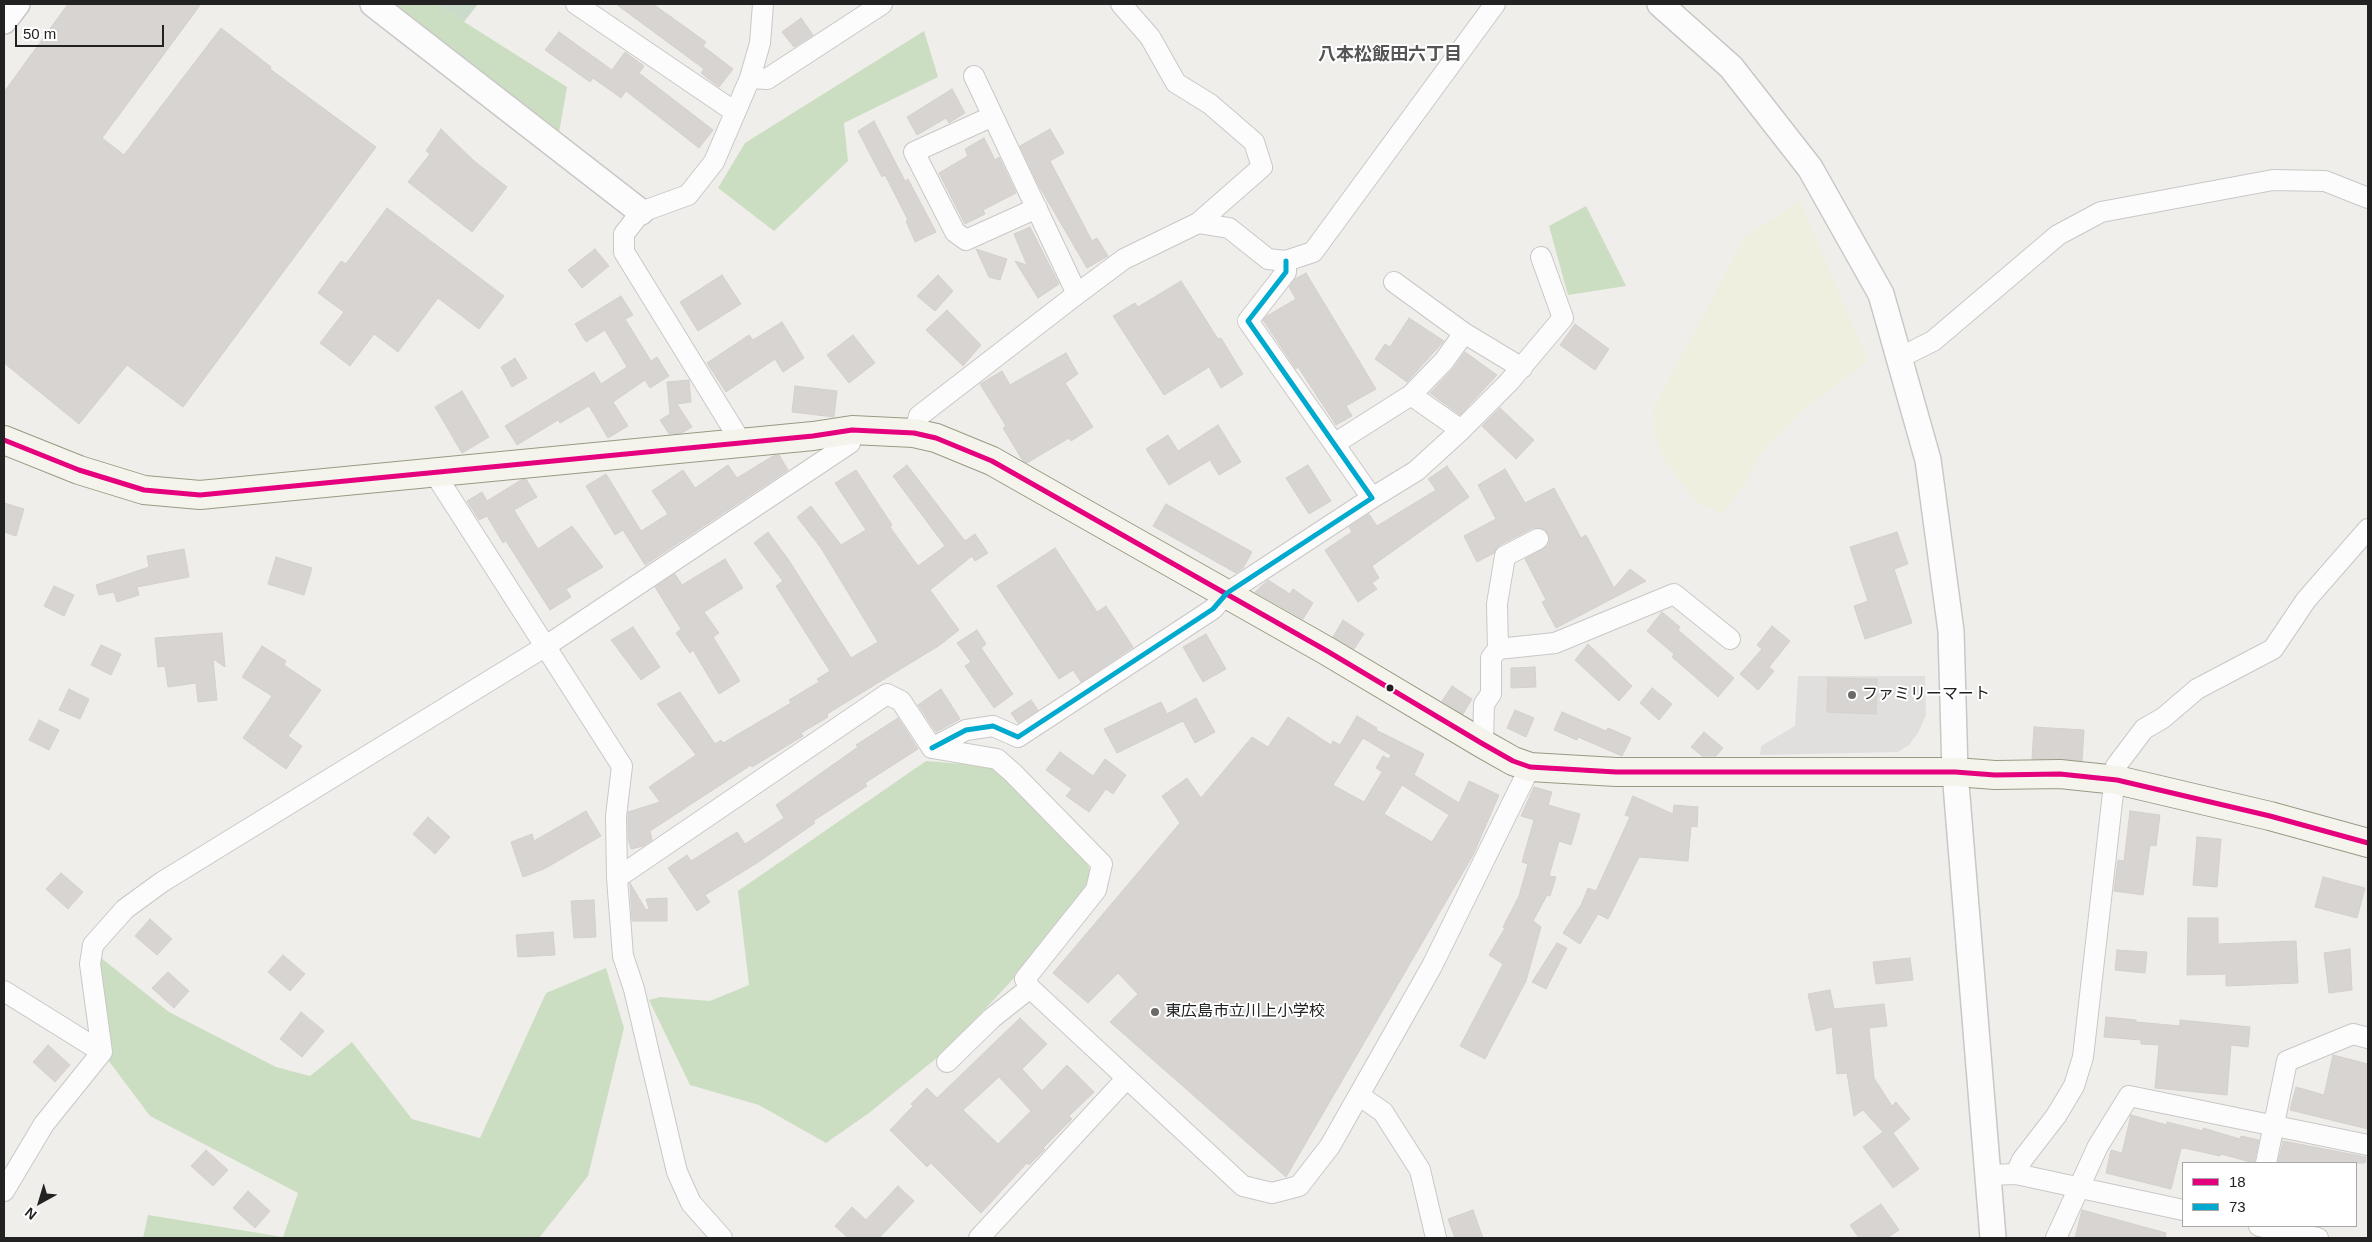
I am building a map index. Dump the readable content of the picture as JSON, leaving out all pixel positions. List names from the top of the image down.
{
  "districts": ["八本松飯田六丁目"],
  "places": ["ファミリーマート", "東広島市立川上小学校"],
  "lines": ["transit line 73", "transit line 18"],
  "legend": ["18", "73"],
  "scale_bar": "50 m",
  "north": "bottom left"
}
